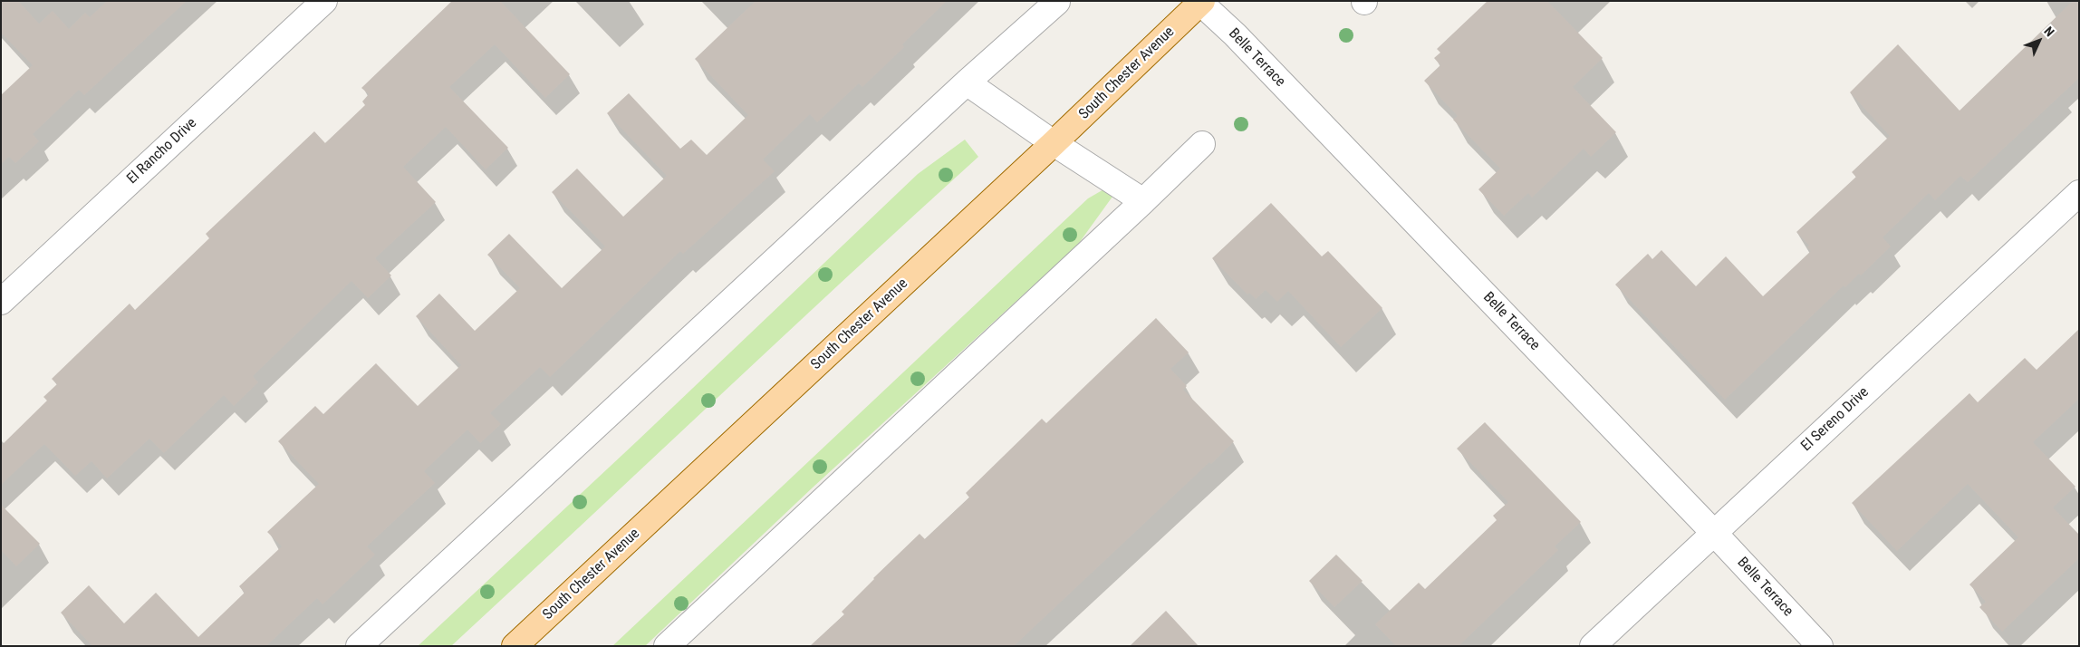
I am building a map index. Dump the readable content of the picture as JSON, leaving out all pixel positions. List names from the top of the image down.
{
  "streets": {
    "main road": ["South Chester Avenue"],
    "street": ["Belle Terrace", "El Rancho Drive", "El Sereno Drive"]
  },
  "crossings": [
    ["Belle Terrace", "South Chester Avenue"],
    ["Belle Terrace", "El Sereno Drive"]
  ],
  "north": "top right"
}
